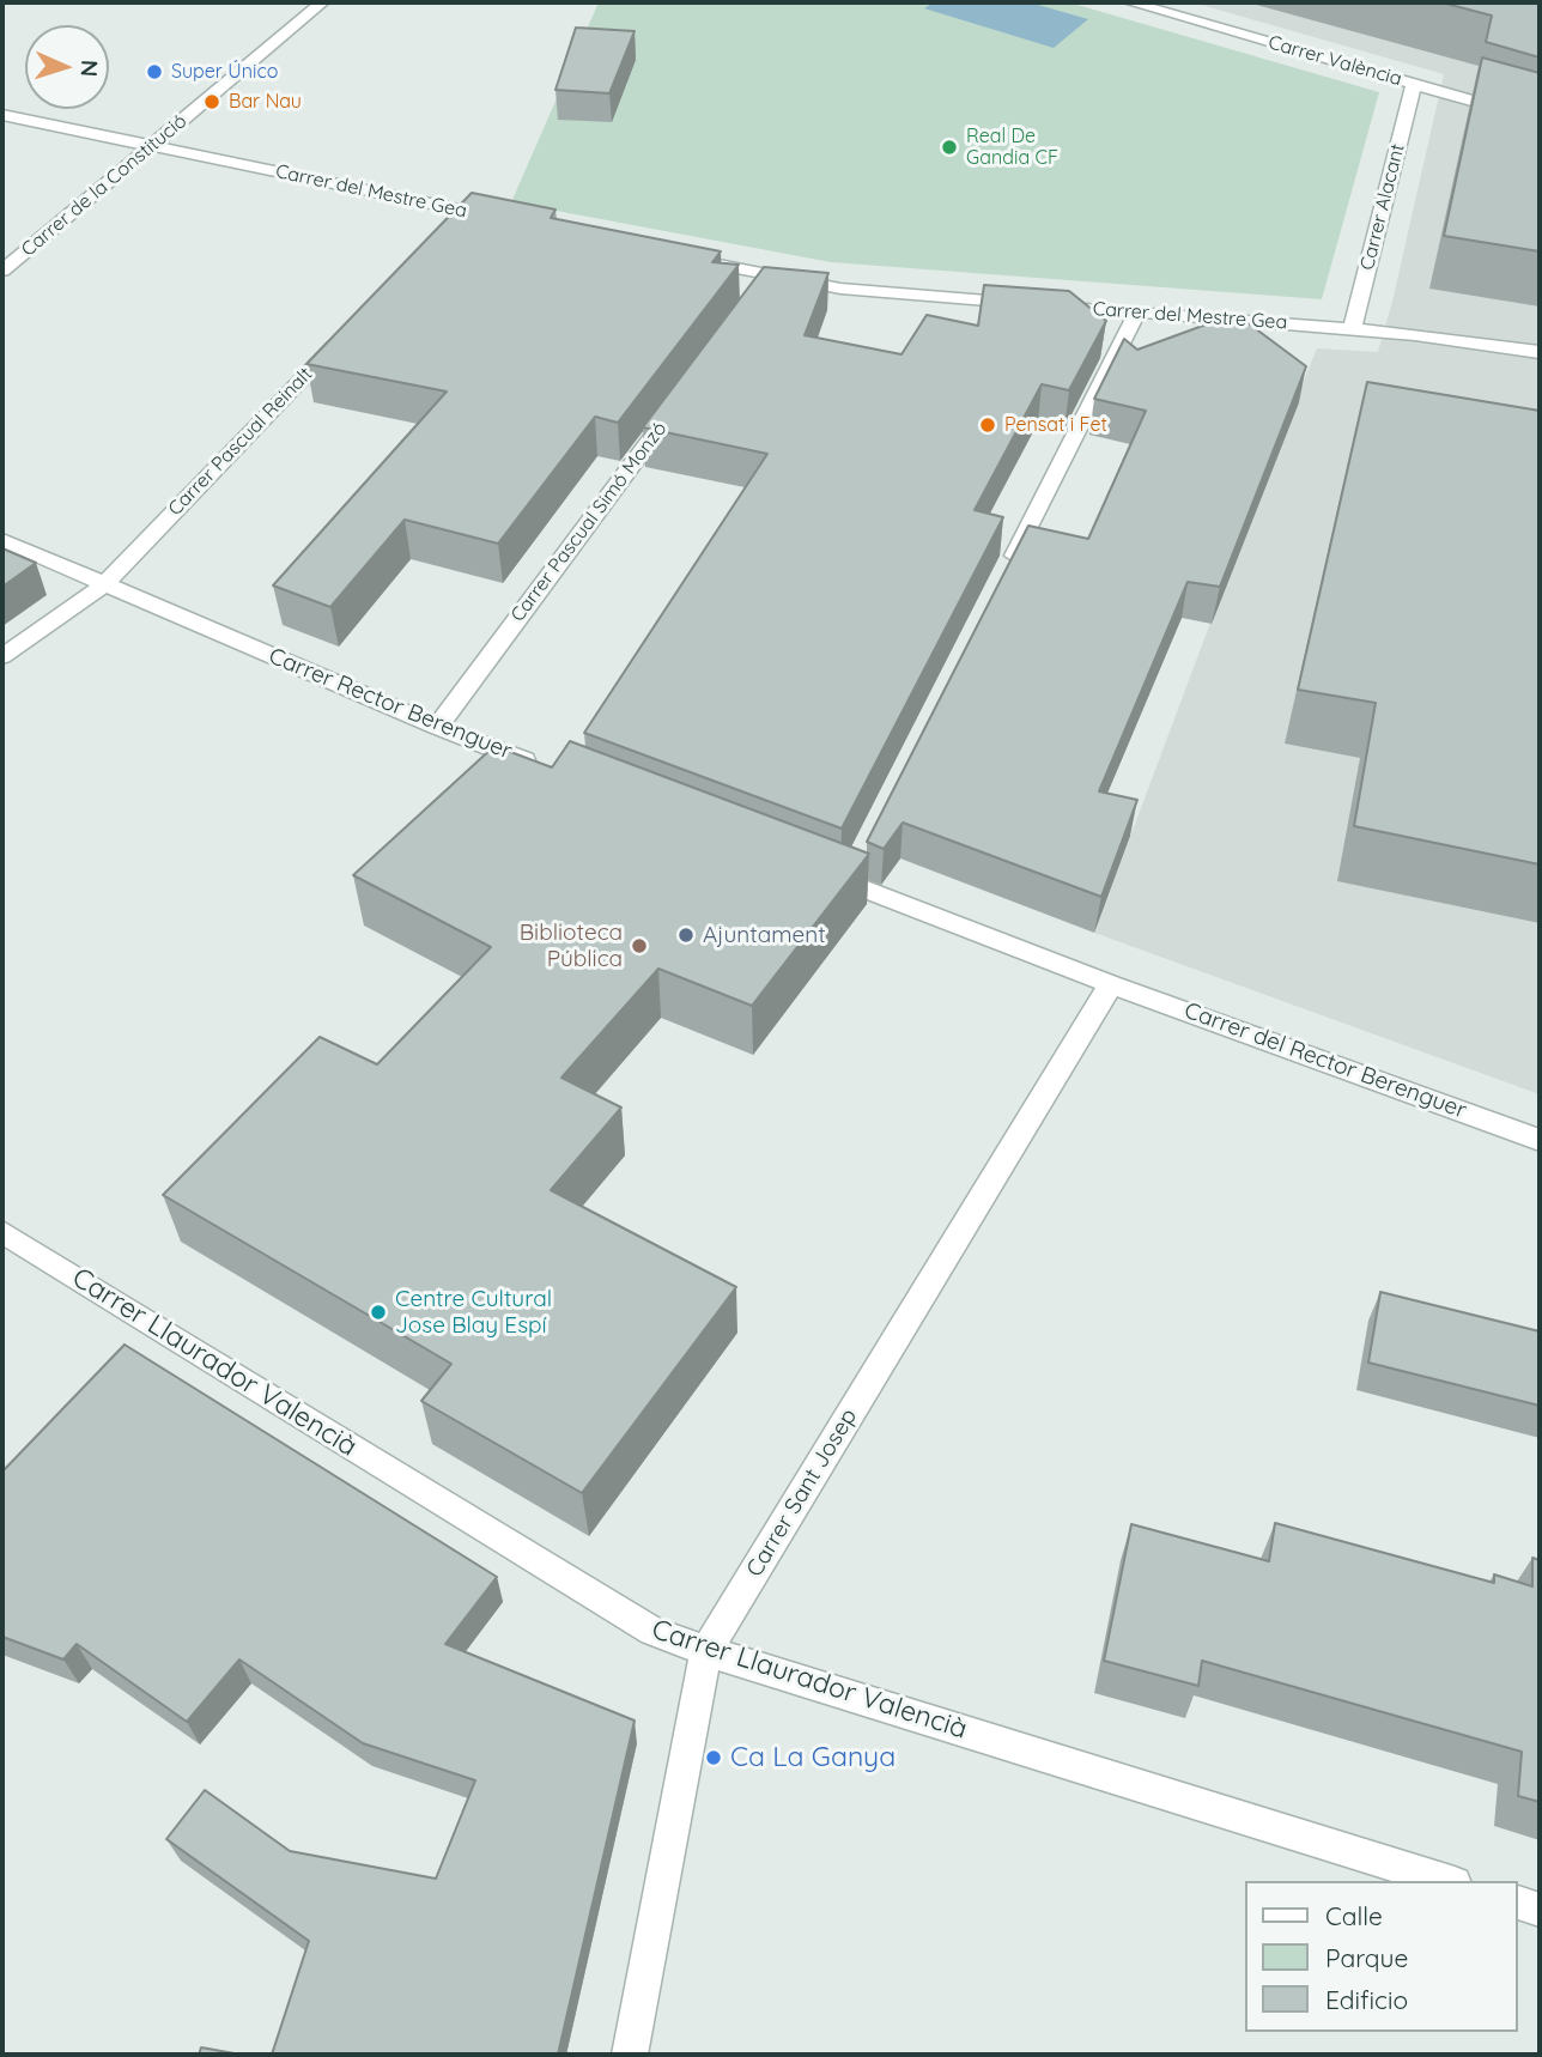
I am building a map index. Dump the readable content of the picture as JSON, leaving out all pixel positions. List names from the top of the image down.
{
  "streets": {
    "street": [
      "Carrer València",
      "Carrer de la Constitució",
      "Carrer del Mestre Gea",
      "Carrer Alacant",
      "Carrer Pascual Reinalt",
      "Carrer Pascual Simó Monzó",
      "Carrer Rector Berenguer",
      "Carrer del Rector Berenguer",
      "Carrer Llaurador Valencià",
      "Carrer Sant Josep"
    ]
  },
  "crossings": [
    ["Carrer València", "Carrer Alacant"],
    ["Carrer de la Constitució", "Carrer del Mestre Gea"],
    ["Carrer del Mestre Gea", "Carrer Alacant"],
    ["Carrer Pascual Reinalt", "Carrer Rector Berenguer"],
    ["Carrer Pascual Simó Monzó", "Carrer Rector Berenguer"],
    ["Carrer del Rector Berenguer", "Carrer Sant Josep"],
    ["Carrer Llaurador Valencià", "Carrer Sant Josep"]
  ],
  "places": [
    "Super Único",
    "Bar Nau",
    "Real De Gandia CF",
    "Pensat i Fet",
    "Ajuntament",
    "Biblioteca Pública",
    "Centre Cultural Jose Blay Espí",
    "Ca La Ganya"
  ],
  "legend": ["Calle", "Parque", "Edificio"],
  "north": "right"
}
